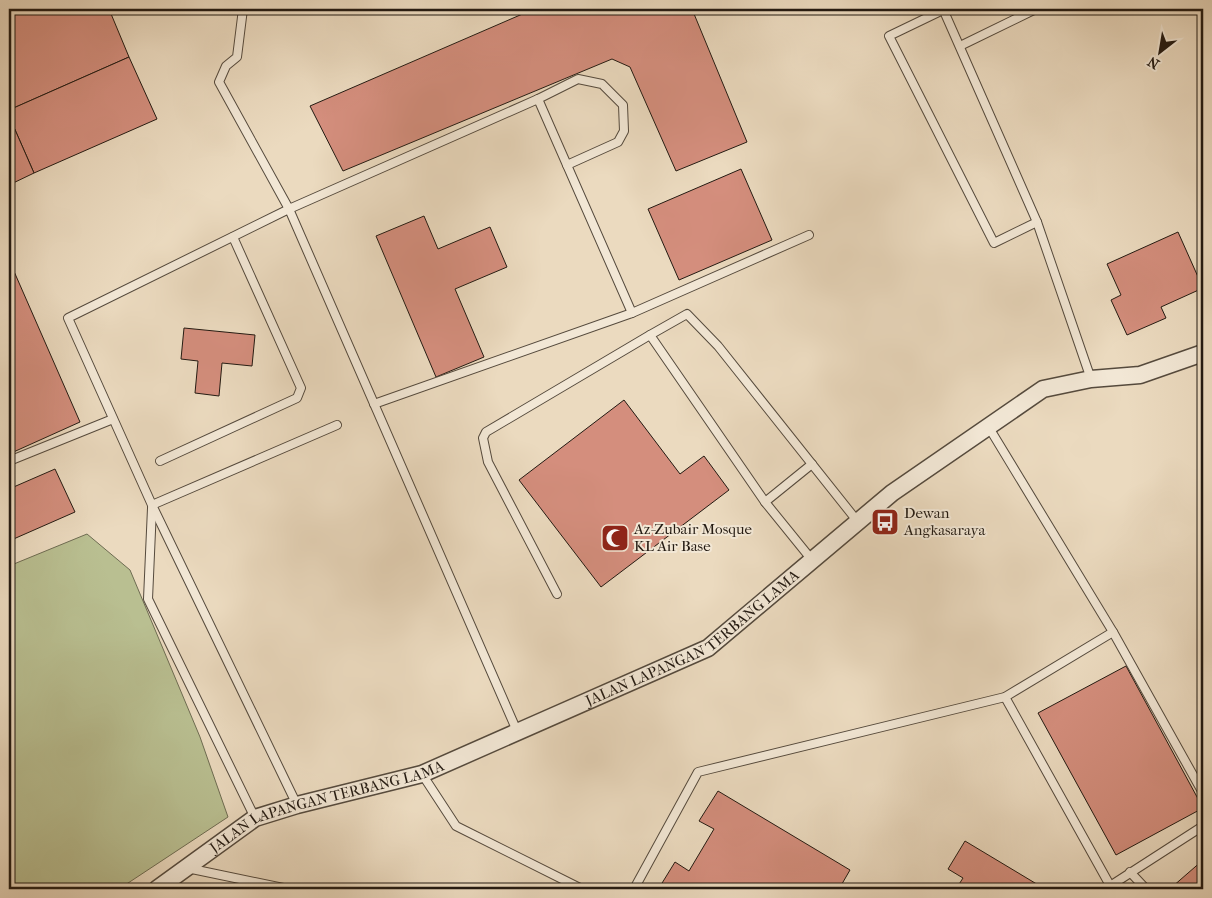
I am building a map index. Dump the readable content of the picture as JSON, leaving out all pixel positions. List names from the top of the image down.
{
  "streets": {
    "street": ["JALAN LAPANGAN TERBANG LAMA"]
  },
  "places": {
    "bus stop": ["Dewan Angkasaraya"],
    "mosque": ["Az-Zubair Mosque KL Air Base"]
  },
  "north": "bottom left"
}
